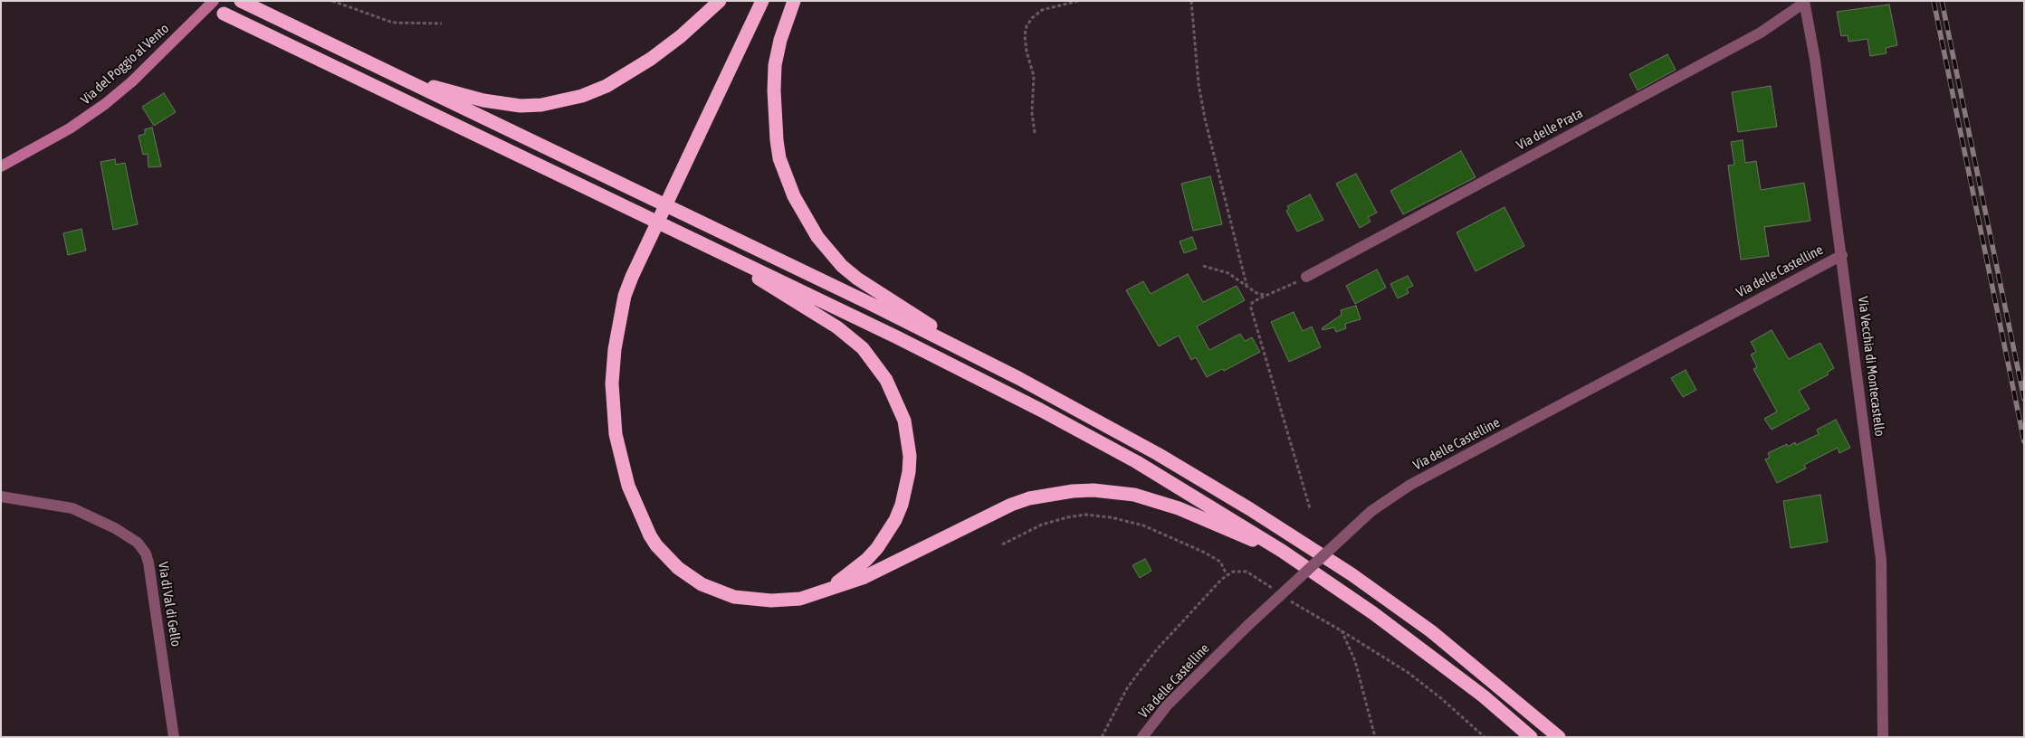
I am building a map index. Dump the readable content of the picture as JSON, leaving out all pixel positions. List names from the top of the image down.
{
  "streets": {
    "main road": ["Via del Poggio al Vento"],
    "street": [
      "Via delle Prata",
      "Via delle Castelline",
      "Via Vecchia di Montecastello",
      "Via di Val di Gello"
    ]
  },
  "crossings": [
    ["Via delle Prata", "Via Vecchia di Montecastello"],
    ["Via delle Castelline", "Via Vecchia di Montecastello"]
  ]
}
